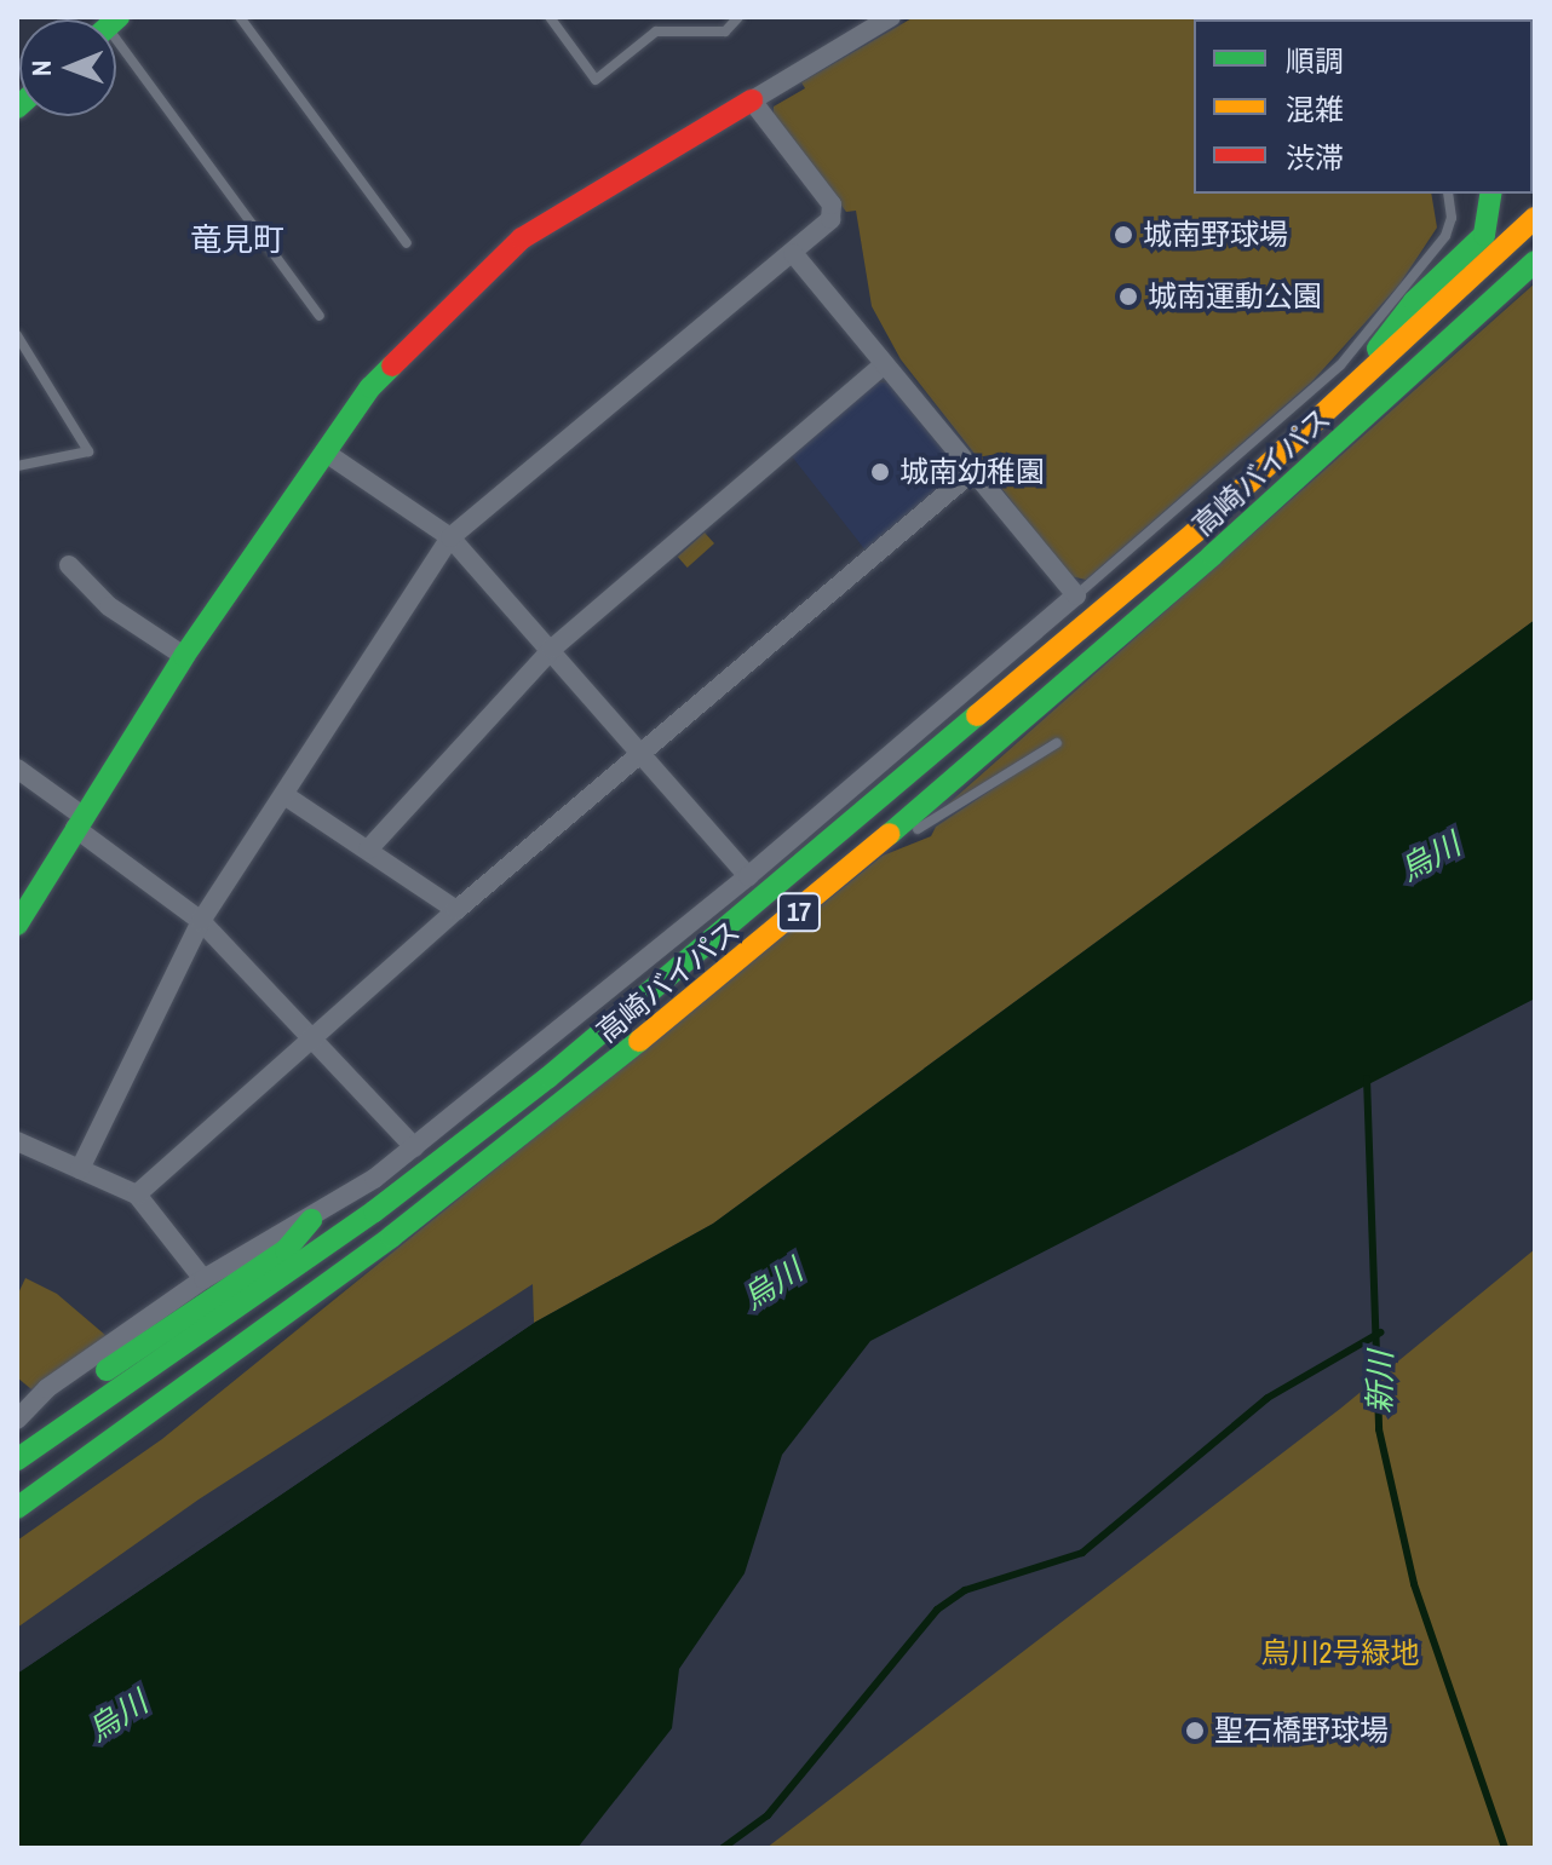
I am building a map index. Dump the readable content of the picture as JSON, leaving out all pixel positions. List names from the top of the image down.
{
  "streets": {
    "main road": ["高崎バイパス", "17"]
  },
  "districts": ["竜見町"],
  "water": ["烏川", "新川"],
  "parks": ["烏川2号緑地"],
  "places": [
    "城南野球場",
    "城南運動公園",
    "城南幼稚園",
    "聖石橋野球場"
  ],
  "legend": ["順調", "混雑", "渋滞"],
  "north": "left"
}
